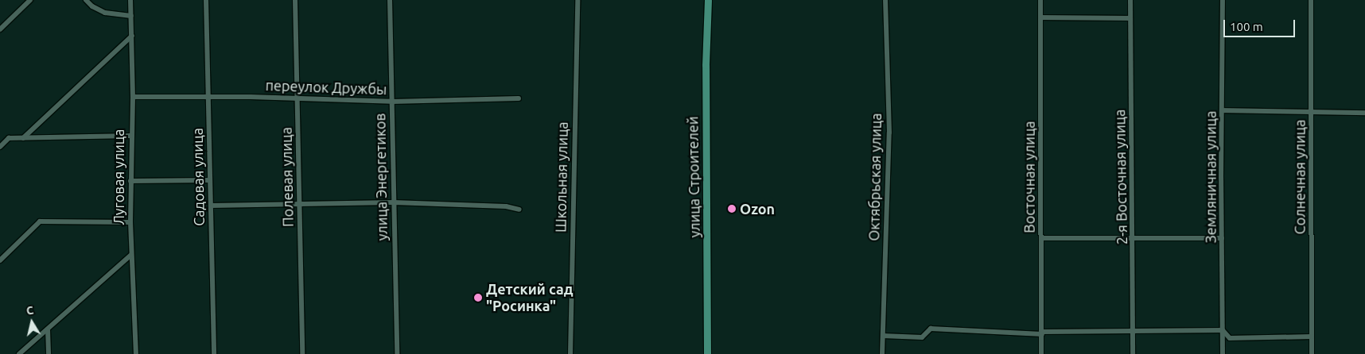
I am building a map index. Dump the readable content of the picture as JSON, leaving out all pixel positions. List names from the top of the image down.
{
  "streets": {
    "main road": ["улица Строителей"],
    "street": [
      "переулок Дружбы",
      "Луговая улица",
      "Садовая улица",
      "Полевая улица",
      "улица Энергетиков",
      "Школьная улица",
      "Октябрьская улица",
      "Восточная улица",
      "2-я Восточная улица",
      "Земляничная улица",
      "Солнечная улица"
    ]
  },
  "crossings": [
    ["переулок Дружбы", "Луговая улица"],
    ["переулок Дружбы", "Садовая улица"],
    ["переулок Дружбы", "Полевая улица"],
    ["переулок Дружбы", "улица Энергетиков"]
  ],
  "places": ["Ozon", "Детский сад \"Росинка\""],
  "scale_bar": "100 m",
  "north": "top"
}
